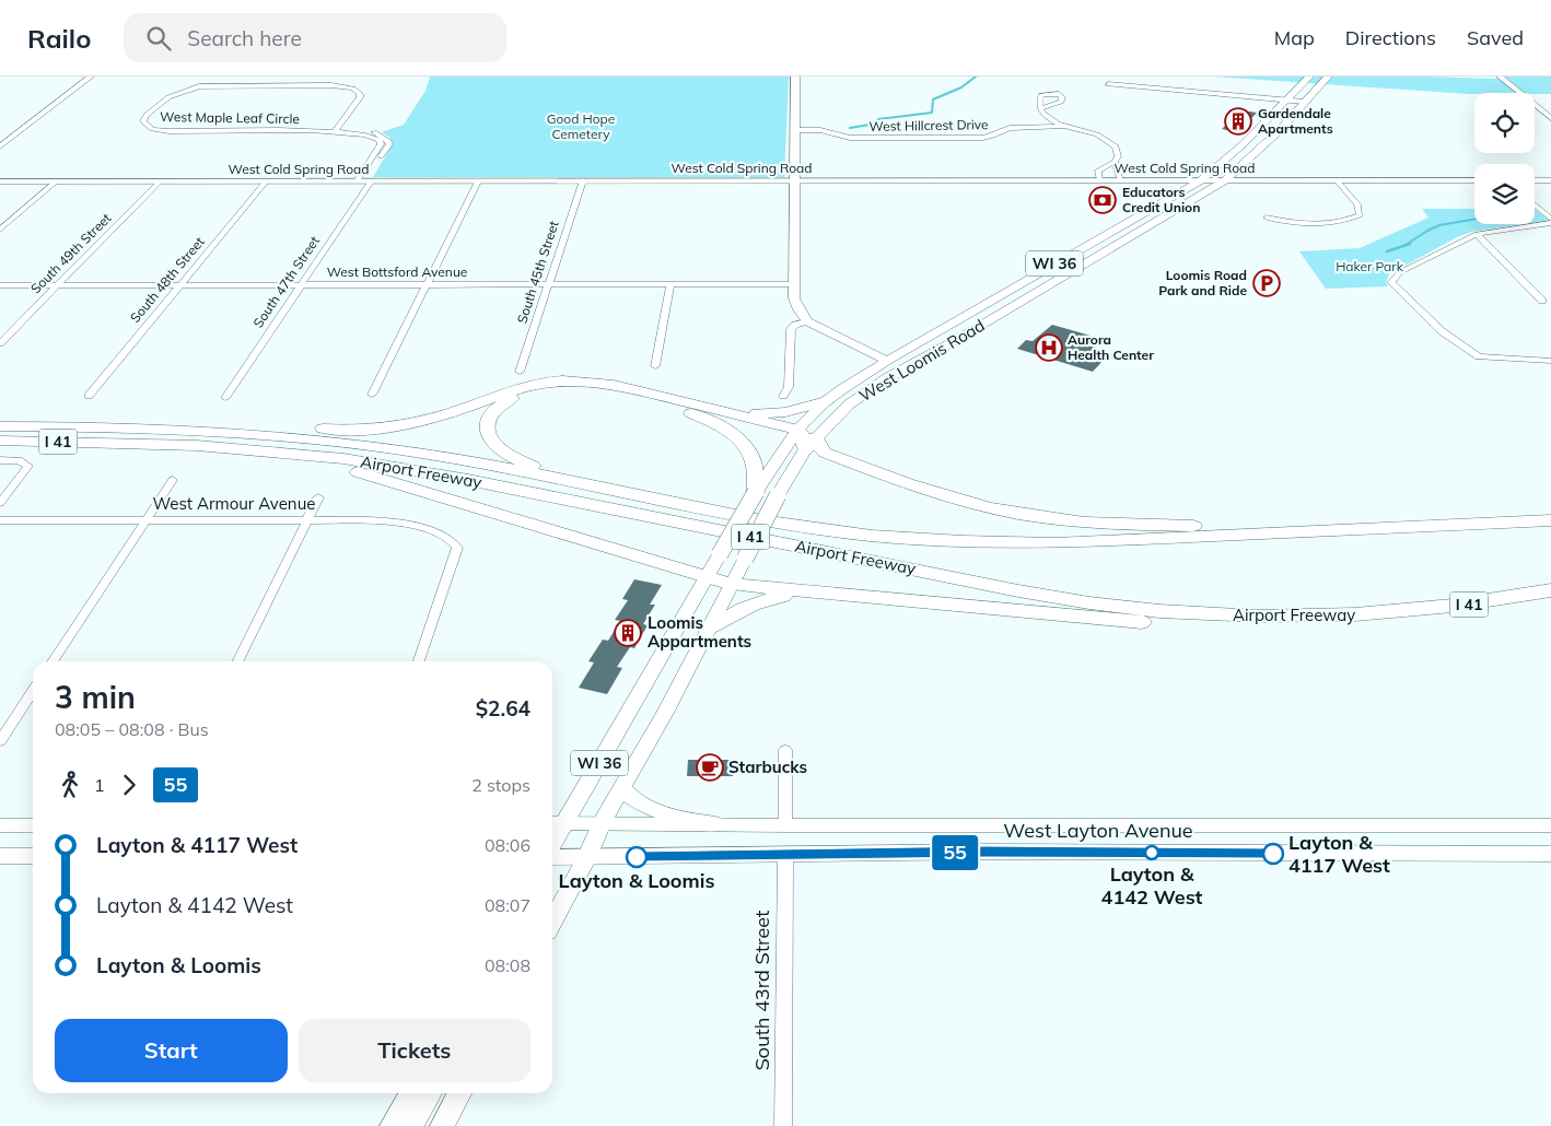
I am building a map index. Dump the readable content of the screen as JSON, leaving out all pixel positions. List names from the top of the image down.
{
  "streets": {
    "highway": ["I 41", "Airport Freeway"],
    "main road": ["WI 36", "West Loomis Road", "West Layton Avenue"],
    "street": [
      "West Maple Leaf Circle",
      "West Hillcrest Drive",
      "West Cold Spring Road",
      "South 49th Street",
      "West Bottsford Avenue",
      "South 45th Street",
      "South 48th Street",
      "South 47th Street",
      "West Armour Avenue",
      "South 43rd Street"
    ]
  },
  "crossings": [
    ["West Cold Spring Road", "South 49th Street"],
    ["West Cold Spring Road", "South 45th Street"],
    ["West Cold Spring Road", "South 48th Street"],
    ["West Cold Spring Road", "South 47th Street"],
    ["West Cold Spring Road", "West Loomis Road"],
    ["South 49th Street", "West Bottsford Avenue"],
    ["West Bottsford Avenue", "South 45th Street"],
    ["West Bottsford Avenue", "South 48th Street"],
    ["West Bottsford Avenue", "South 47th Street"],
    ["West Loomis Road", "West Layton Avenue"],
    ["West Layton Avenue", "South 43rd Street"]
  ],
  "parks": ["Good Hope Cemetery", "Haker Park"],
  "places": {
    "building": ["Gardendale Apartments", "Loomis Appartments"],
    "bank": ["Educators Credit Union"],
    "parking": ["Loomis Road Park and Ride"],
    "hospital": ["Aurora Health Center"],
    "cafe": ["Starbucks"],
    "other": ["Layton & 4142 West", "Layton & 4117 West", "Layton & Loomis"]
  },
  "lines": ["bus line 55"],
  "page": {
    "header": "Railo",
    "search": "Search here",
    "nav": ["Map", "Directions", "Saved"],
    "on_map": "55",
    "heading": ["3 min", "08:05 – 08:08 · Bus", "$2.64"],
    "legs": ["1", "55", "2 stops"],
    "list": [
      {
        "name": "Layton & 4117 West",
        "value": "08:06"
      },
      {
        "name": "Layton & 4142 West",
        "value": "08:07"
      },
      {
        "name": "Layton & Loomis",
        "value": "08:08"
      }
    ],
    "buttons": ["Start", "Tickets"]
  }
}
